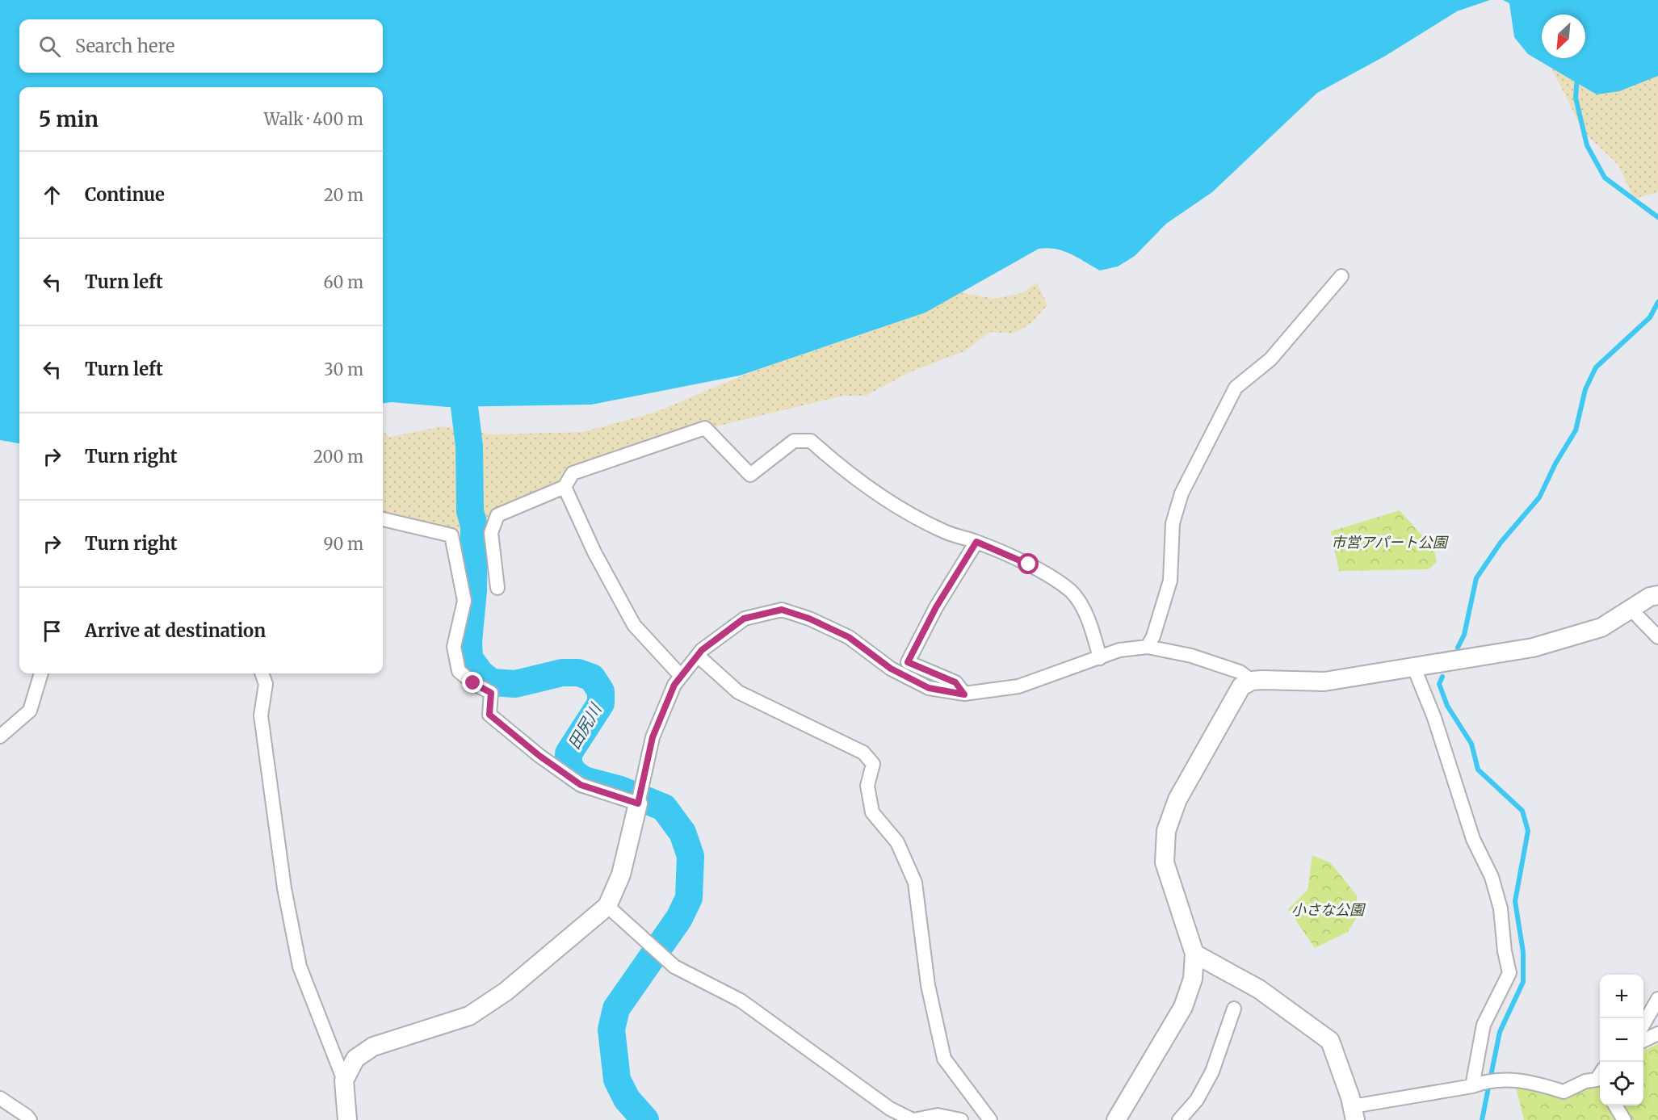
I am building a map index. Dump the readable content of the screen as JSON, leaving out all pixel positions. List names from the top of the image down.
{
  "water": ["田尻川"],
  "parks": ["市営アパート公園", "小さな公園"],
  "north": "bottom left",
  "page": {
    "search": "Search here",
    "heading": ["5 min", "Walk · 400 m"],
    "list": [
      ["Continue", "20 m"],
      ["Turn left", "60 m"],
      ["Turn left", "30 m"],
      ["Turn right", "200 m"],
      ["Turn right", "90 m"],
      "Arrive at destination"
    ],
    "map_buttons": ["+", "−"]
  }
}
